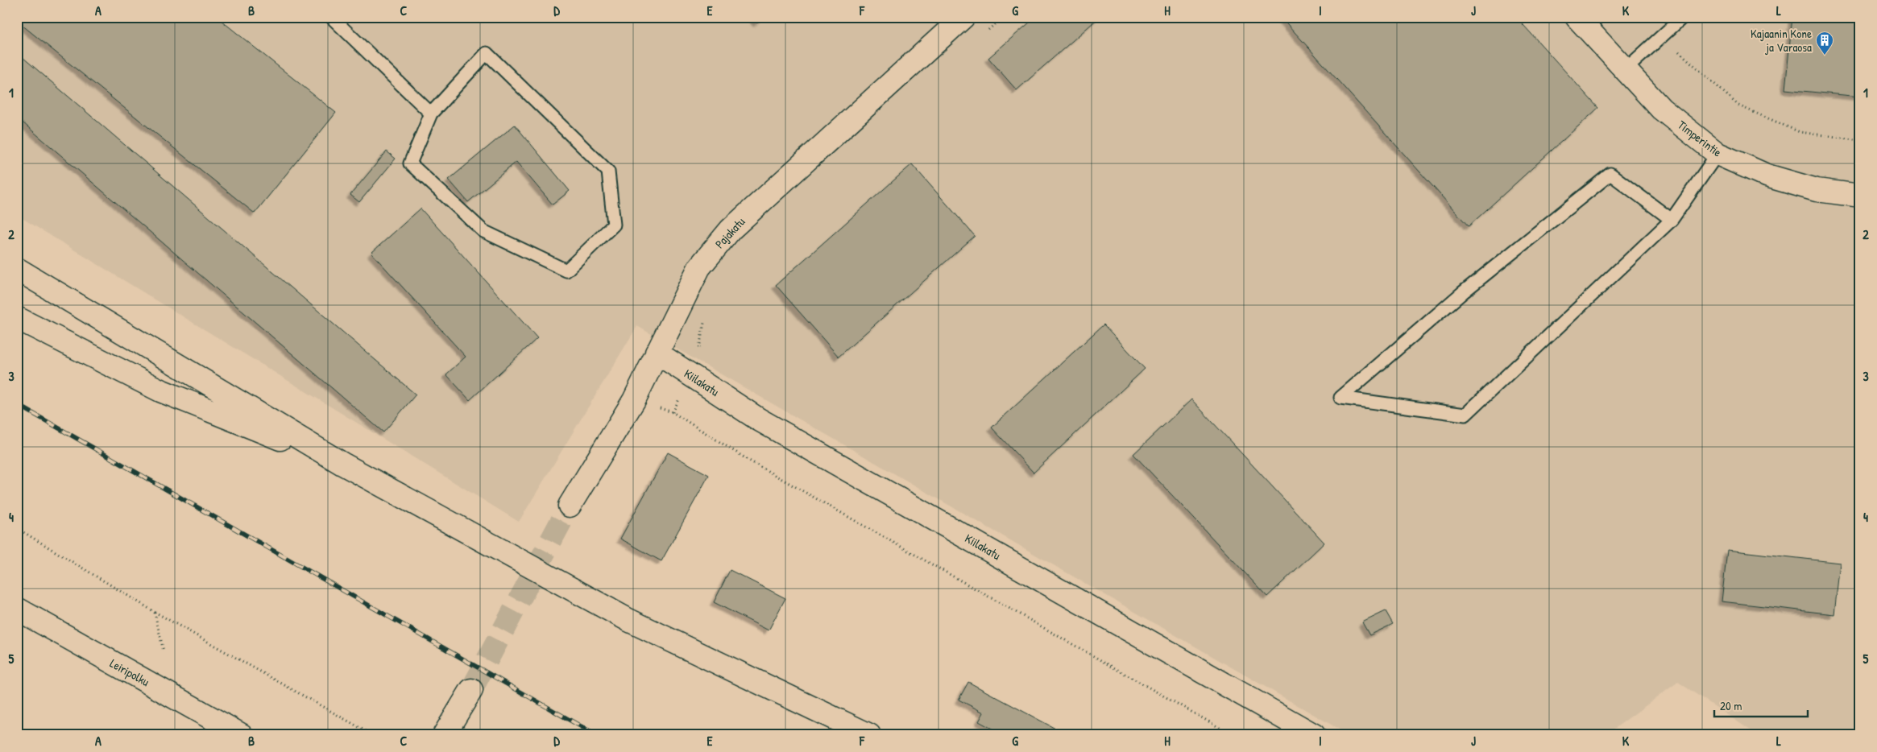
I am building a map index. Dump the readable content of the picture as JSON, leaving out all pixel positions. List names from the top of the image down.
{
  "streets": {
    "main road": [
      "Timperintie",
      "Pajakatu",
      "Kiilakatu",
      "Leiripolku"
    ]
  },
  "crossings": [
    ["Pajakatu", "Kiilakatu"]
  ],
  "places": {
    "building": ["Kajaanin Kone ja Varaosa"]
  },
  "scale_bar": "20 m",
  "grid": {
    "columns": [
      "A",
      "B",
      "C",
      "D",
      "E",
      "F",
      "G",
      "H",
      "I",
      "J",
      "K",
      "L"
    ],
    "rows": [
      "1",
      "2",
      "3",
      "4",
      "5"
    ]
  }
}
